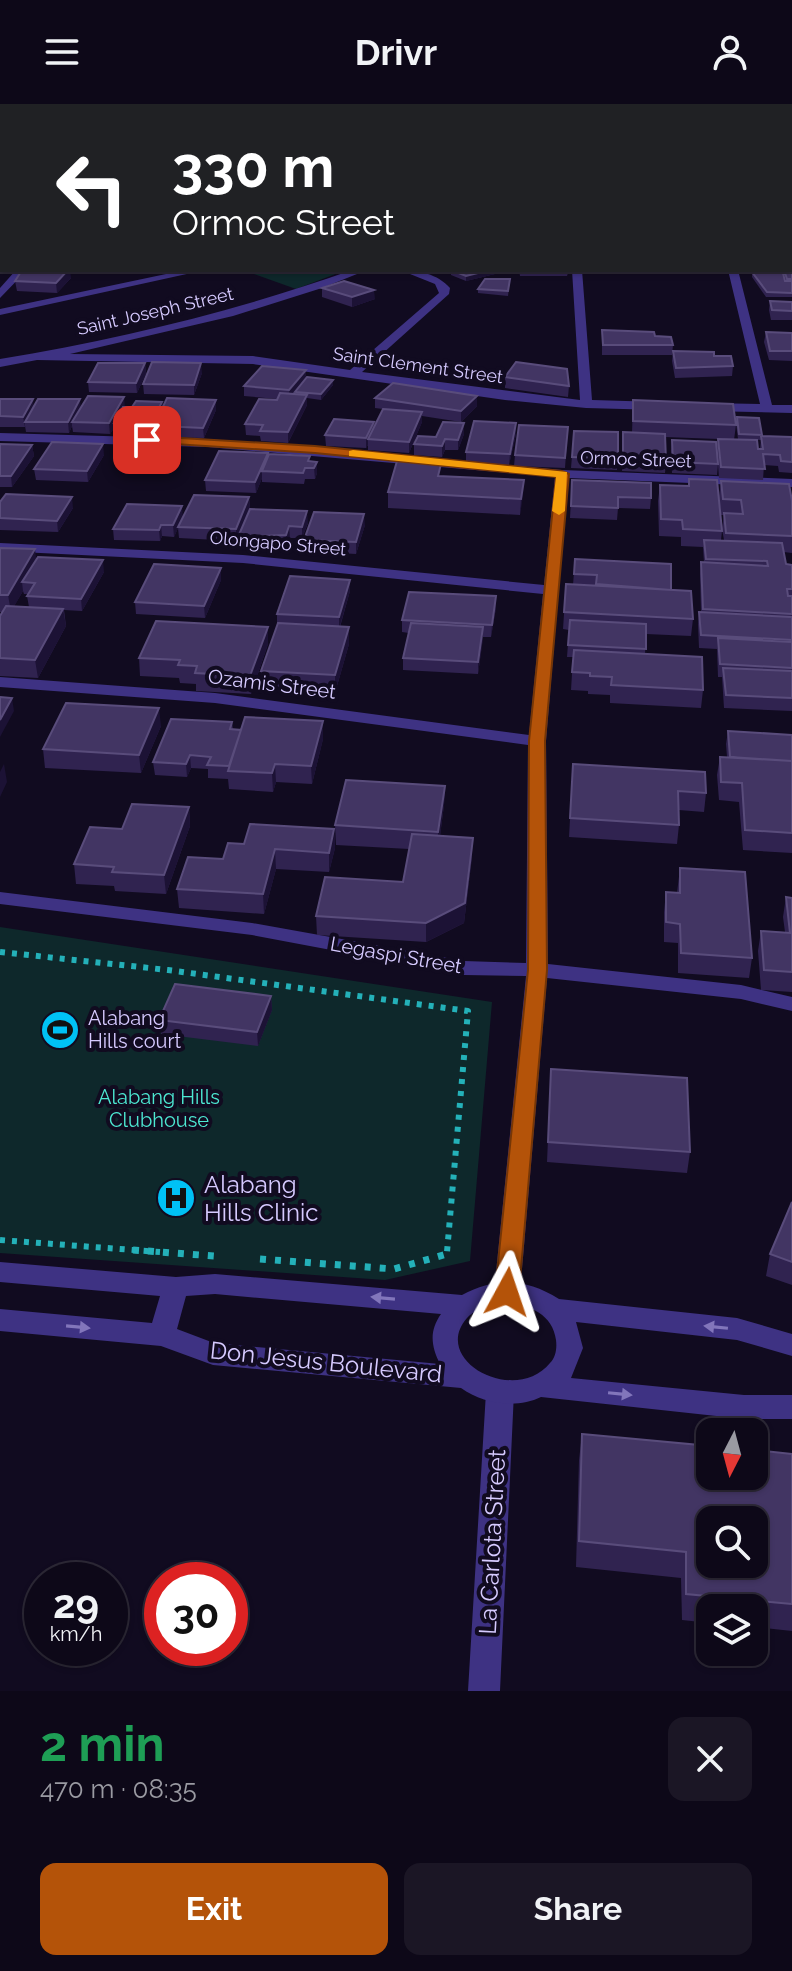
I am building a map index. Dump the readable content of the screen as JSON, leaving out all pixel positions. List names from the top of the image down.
{
  "streets": {
    "street": [
      "Saint Joseph Street",
      "Saint Clement Street",
      "Ormoc Street",
      "Olongapo Street",
      "Ozamis Street",
      "Legaspi Street",
      "Don Jesus Boulevard",
      "La Carlota Street"
    ]
  },
  "crossings": [
    ["Saint Joseph Street", "Saint Clement Street"],
    ["Don Jesus Boulevard", "La Carlota Street"]
  ],
  "parks": ["Alabang Hills Clubhouse"],
  "places": {
    "sports": ["Alabang Hills court"],
    "hospital": ["Alabang Hills Clinic"]
  },
  "north": "bottom",
  "page": {
    "header": "Drivr",
    "turn": ["330 m", "Ormoc Street"],
    "speed": "29 km/h",
    "limit": "30",
    "heading": ["2 min", "470 m · 08:35"],
    "buttons": ["Exit", "Share"]
  }
}
